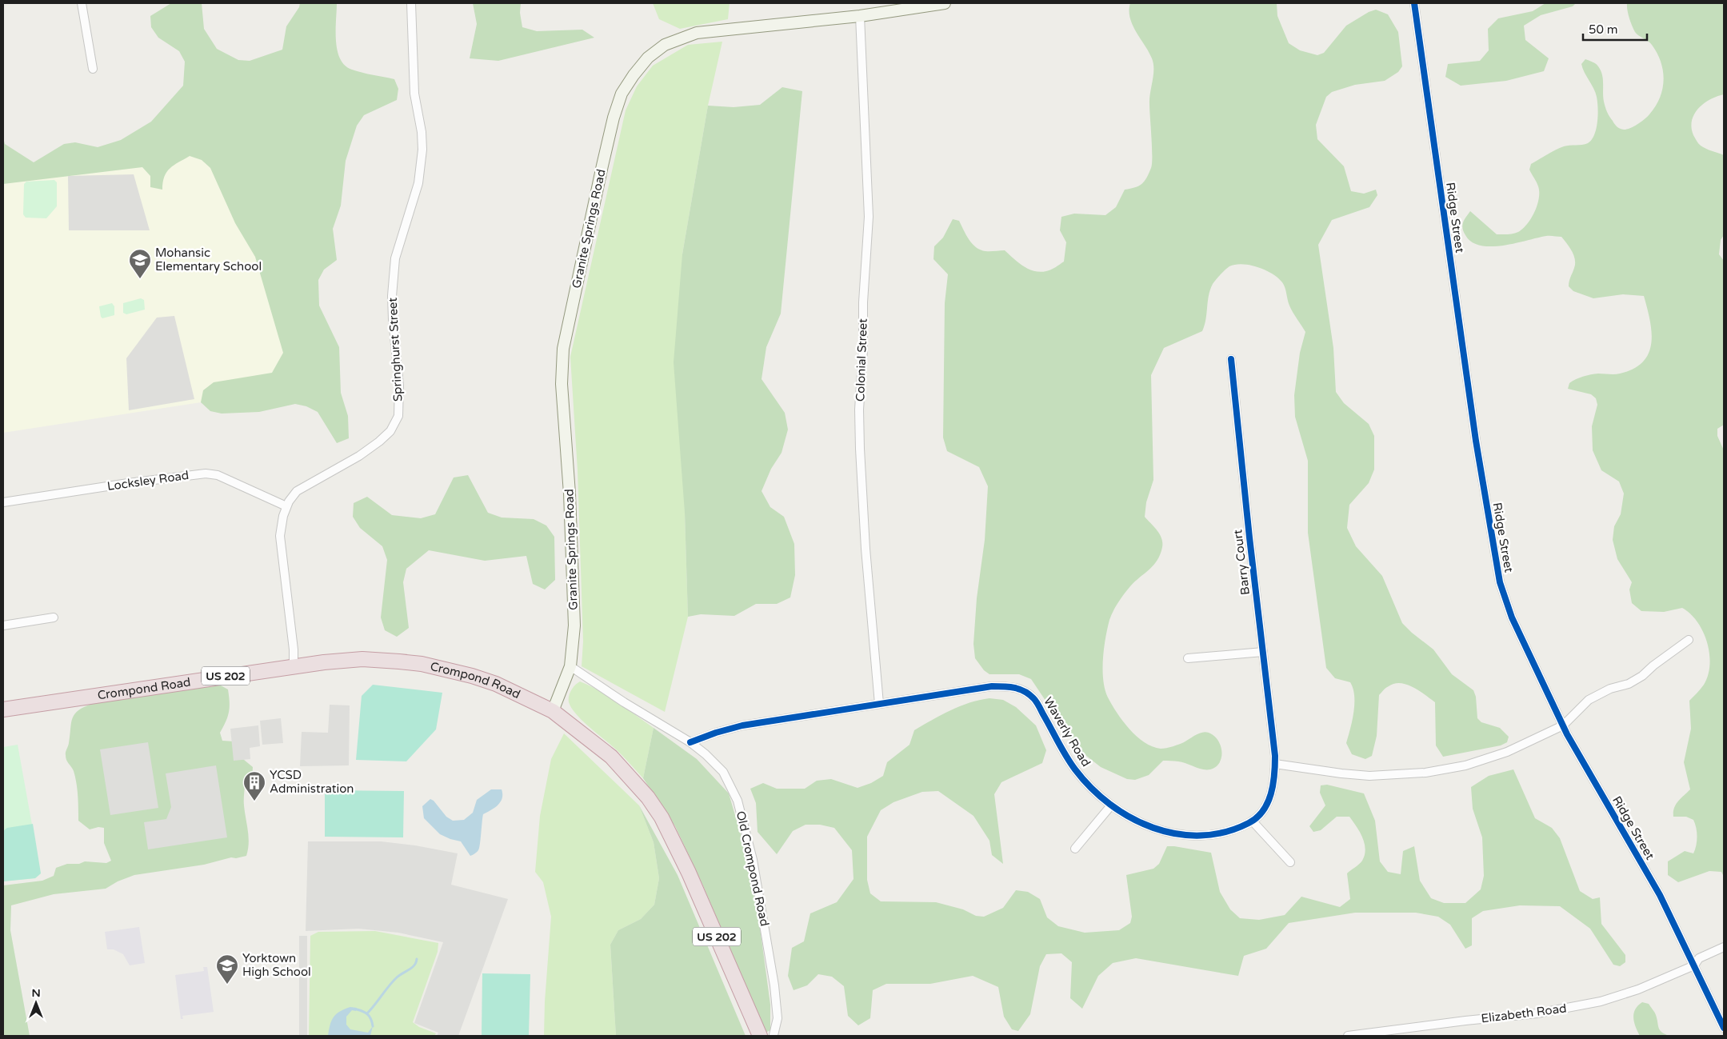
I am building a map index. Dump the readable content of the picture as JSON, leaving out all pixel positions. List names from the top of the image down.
{
  "streets": {
    "highway": ["US 202", "Crompond Road"],
    "street": [
      "Ridge Street",
      "Granite Springs Road",
      "Springhurst Street",
      "Colonial Street",
      "Locksley Road",
      "Barry Court",
      "Waverly Road",
      "Old Crompond Road",
      "Elizabeth Road"
    ]
  },
  "crossings": [
    ["Ridge Street", "Elizabeth Road"],
    ["Granite Springs Road", "Colonial Street"],
    ["Granite Springs Road", "Crompond Road"],
    ["Granite Springs Road", "Old Crompond Road"],
    ["Springhurst Street", "Locksley Road"],
    ["Springhurst Street", "Crompond Road"],
    ["Colonial Street", "Waverly Road"],
    ["Barry Court", "Waverly Road"],
    ["Crompond Road", "Old Crompond Road"],
    ["Waverly Road", "Old Crompond Road"]
  ],
  "places": {
    "school or university": ["Mohansic Elementary School", "Yorktown High School"],
    "building": ["YCSD Administration"]
  },
  "scale_bar": "50 m",
  "north": "top"
}
